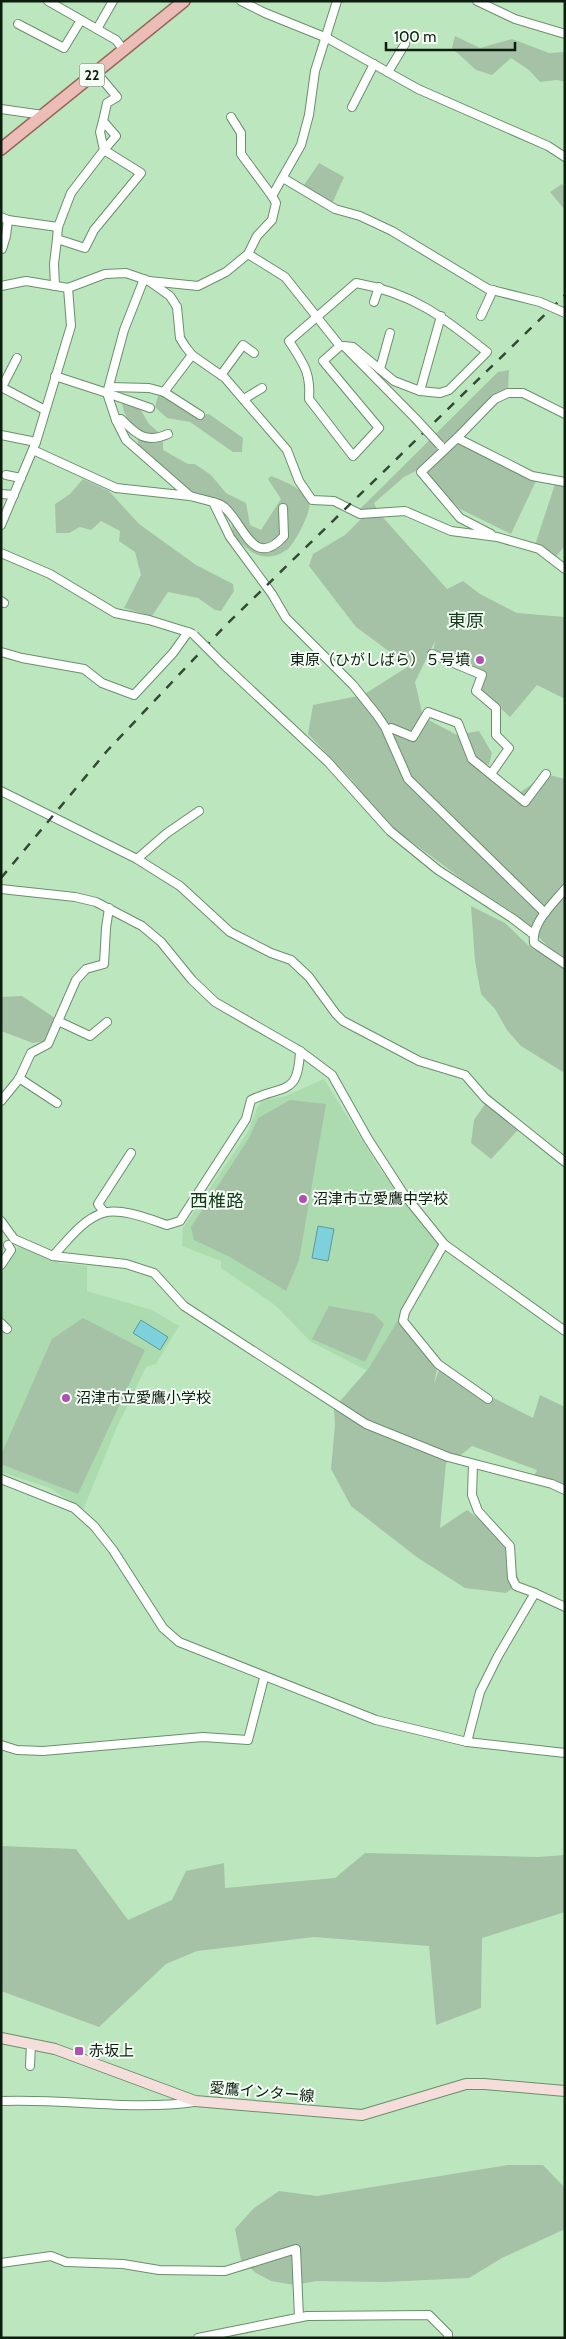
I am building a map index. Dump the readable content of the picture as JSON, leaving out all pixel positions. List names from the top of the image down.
{
  "streets": {
    "main road": ["22", "愛鷹インター線"]
  },
  "districts": ["東原", "西椎路"],
  "places": {
    "other": ["東原（ひがしばら）５号墳", "沼津市立愛鷹中学校", "沼津市立愛鷹小学校"],
    "transit": ["赤坂上"]
  },
  "scale_bar": "100 m"
}
